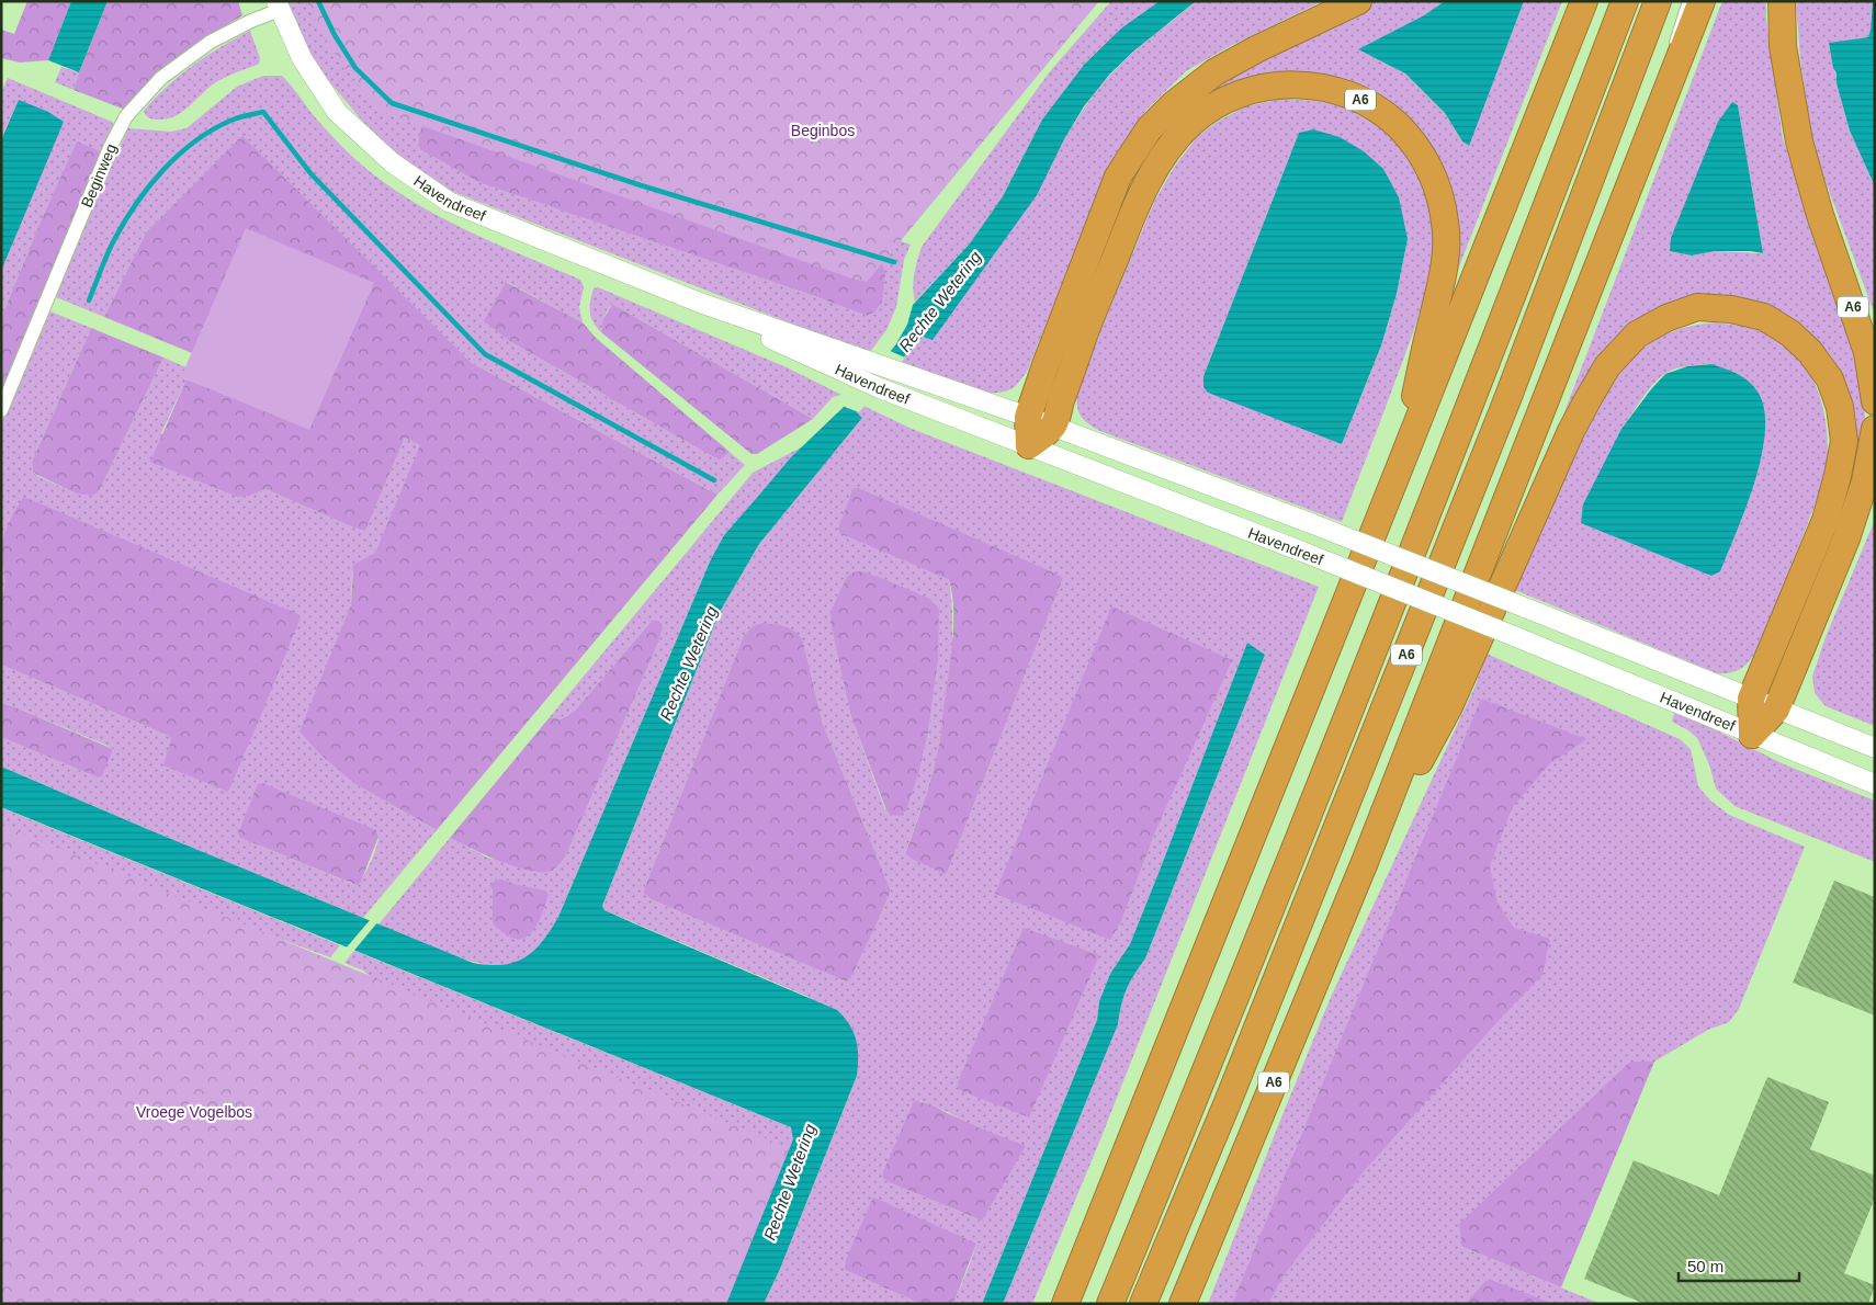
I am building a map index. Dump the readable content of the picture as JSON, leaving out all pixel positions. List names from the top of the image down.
{
  "streets": {
    "highway": ["A6"],
    "main road": ["Havendreef"],
    "street": ["Beginweg"]
  },
  "crossings": [
    ["A6", "Havendreef"],
    ["Beginweg", "Havendreef"]
  ],
  "water": ["Rechte Wetering"],
  "parks": ["Beginbos", "Vroege Vogelbos"],
  "scale_bar": "50 m"
}
